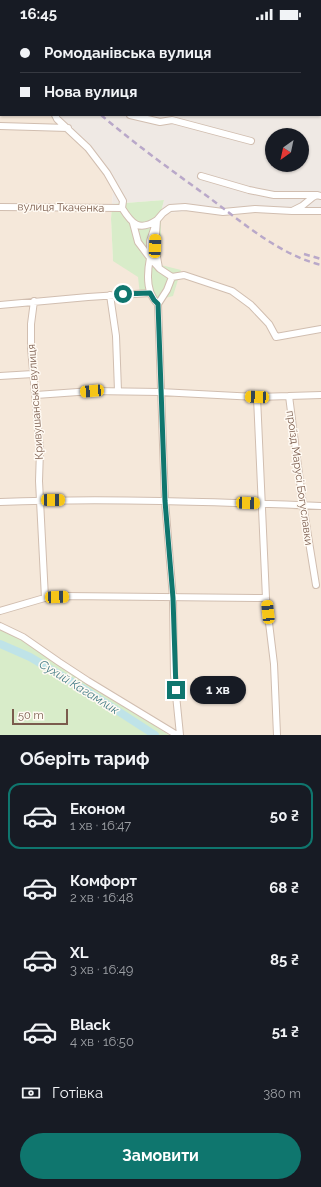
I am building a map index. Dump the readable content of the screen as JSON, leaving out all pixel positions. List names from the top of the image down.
{
  "streets": {
    "street": ["вулиця Ткаченка", "Кривушанська вулиця", "проїзд Марусі Богуславки"]
  },
  "water": ["Сухий Кагамлик"],
  "scale_bar": "50 m",
  "north": "bottom left",
  "page": {
    "status": "16:45",
    "banner": ["Ромоданівська вулиця", "Нова вулиця"],
    "bubble": "1 хв",
    "scale": "50 m",
    "heading": "Оберіть тариф",
    "list": [
      {
        "name": "Економ",
        "note": "1 хв · 16:47",
        "value": "50 ₴"
      },
      {
        "name": "Комфорт",
        "note": "2 хв · 16:48",
        "value": "68 ₴"
      },
      {
        "name": "XL",
        "note": "3 хв · 16:49",
        "value": "85 ₴"
      },
      {
        "name": "Black",
        "note": "4 хв · 16:50",
        "value": "51 ₴"
      }
    ],
    "pay": ["Готівка", "380 m"],
    "buttons": "Замовити"
  }
}
